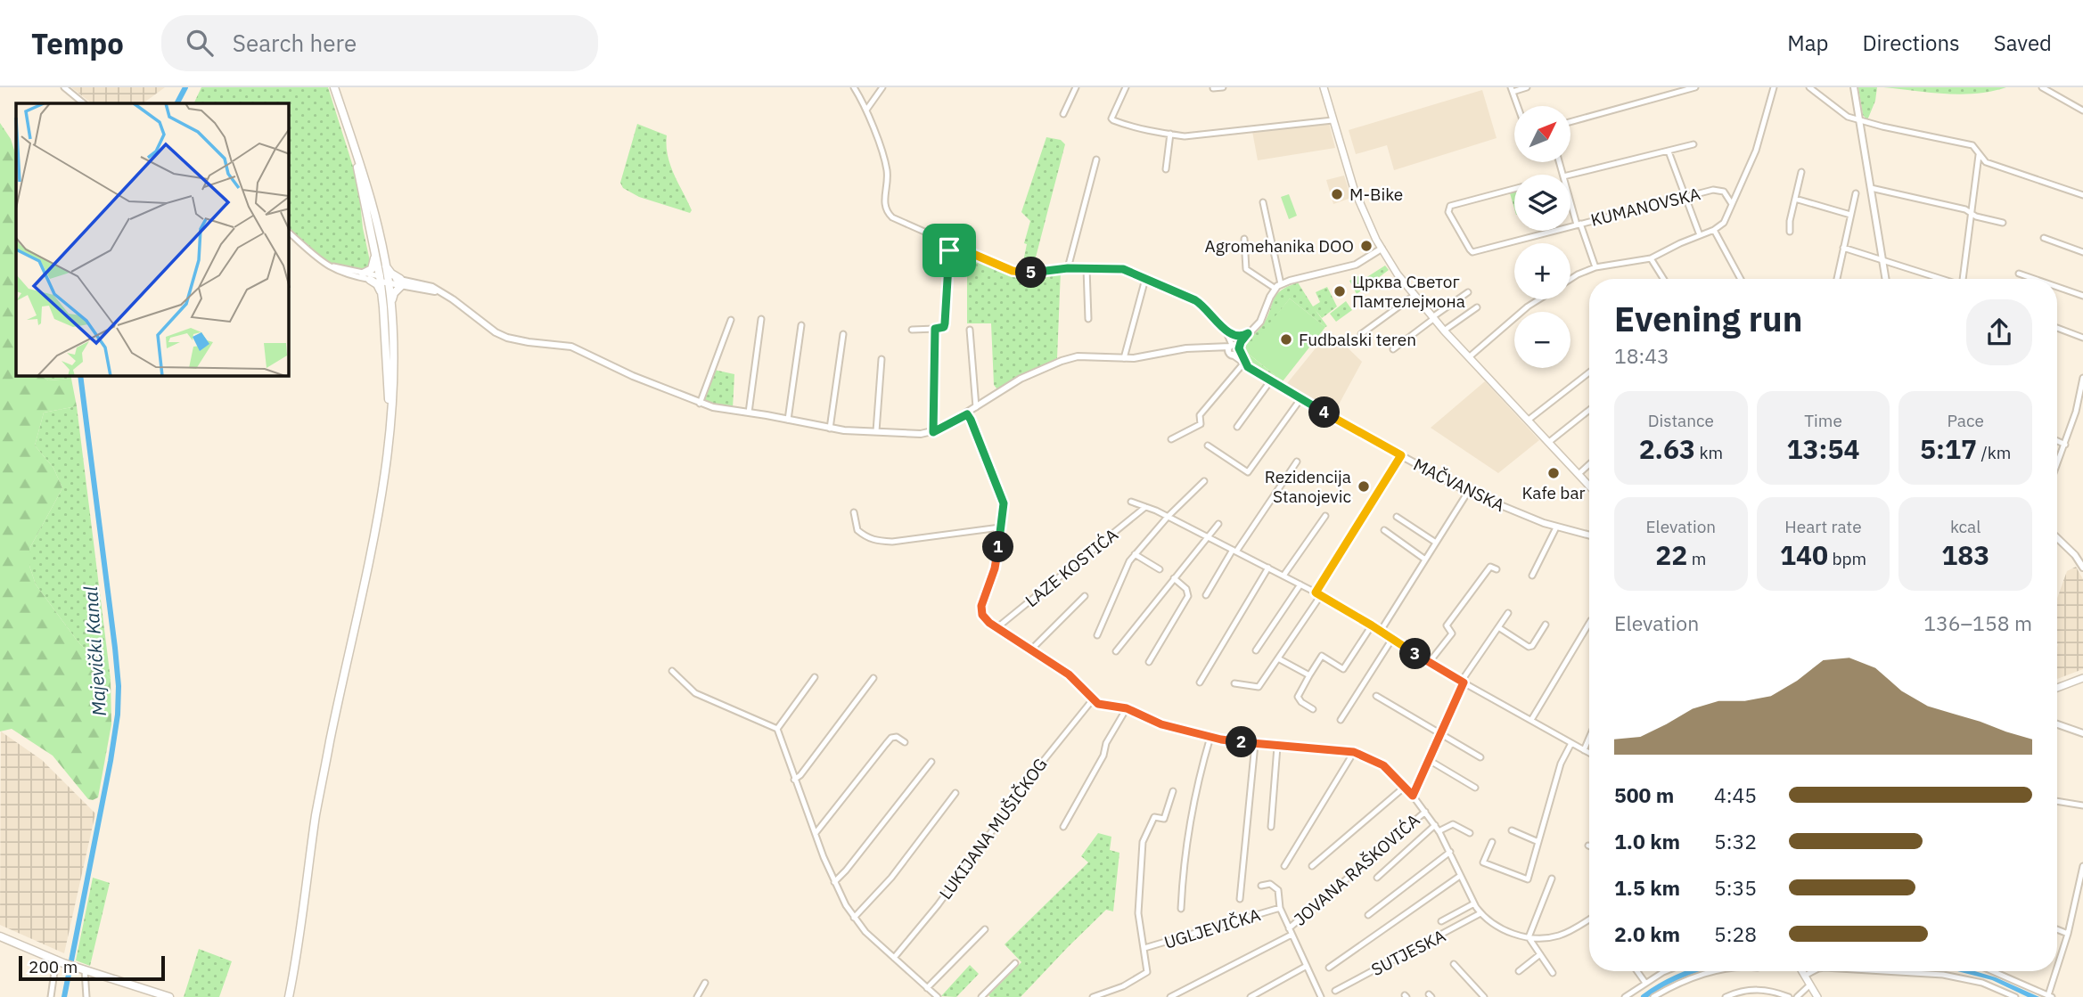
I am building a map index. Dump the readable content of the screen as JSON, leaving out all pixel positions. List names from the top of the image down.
{
  "streets": {
    "street": [
      "KUMANOVSKA",
      "MAČVANSKA",
      "LAZE KOSTIĆA",
      "LUKIJANA MUŠIČKOG",
      "JOVANA RAŠKOVIĆA",
      "UGLJEVIČKA",
      "SUTJESKA"
    ]
  },
  "water": ["Majevički Kanal"],
  "places": [
    "M-Bike",
    "Agromehanika DOO",
    "Црква Светог Памтелејмона",
    "Fudbalski teren",
    "Kafe bar",
    "Rezidencija Stanojevic"
  ],
  "scale_bar": "200 m",
  "north": "top right",
  "page": {
    "header": "Tempo",
    "search": "Search here",
    "nav": ["Map", "Directions", "Saved"],
    "map_buttons": ["+", "−"],
    "pins": [
      "5",
      "4",
      "1",
      "3",
      "2"
    ],
    "heading": ["Evening run", "18:43"],
    "stats": [
      ["Distance", "2.63 km"],
      ["Time", "13:54"],
      ["Pace", "5:17 /km"],
      ["Elevation", "22 m"],
      ["Heart rate", "140 bpm"],
      ["kcal", "183"]
    ],
    "chart": ["Elevation", "136–158 m"],
    "list": [
      {
        "name": "500 m",
        "note": "4:45"
      },
      {
        "name": "1.0 km",
        "note": "5:32"
      },
      {
        "name": "1.5 km",
        "note": "5:35"
      },
      {
        "name": "2.0 km",
        "note": "5:28"
      }
    ],
    "scale": "200 m"
  }
}
